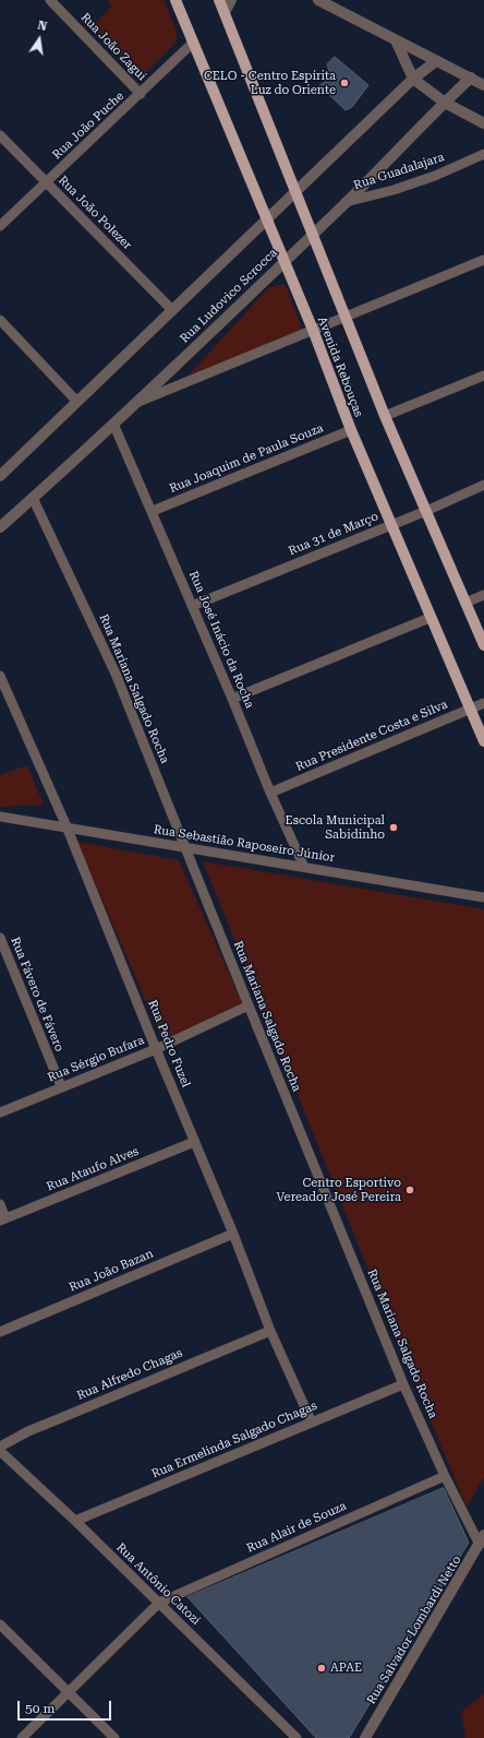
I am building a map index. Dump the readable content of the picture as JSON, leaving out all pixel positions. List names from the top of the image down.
{
  "streets": {
    "main road": ["Avenida Rebouças"],
    "street": [
      "Rua João Zagui",
      "Rua João Puche",
      "Rua Guadalajara",
      "Rua João Polezer",
      "Rua Ludovico Scrocca",
      "Rua Joaquim de Paula Souza",
      "Rua 31 de Março",
      "Rua José Inácio da Rocha",
      "Rua Mariana Salgado Rocha",
      "Rua Presidente Costa e Silva",
      "Rua Sebastião Raposeiro Júnior",
      "Rua Fávero de Fávero",
      "Rua Pedro Fuzel",
      "Rua Sérgio Bufara",
      "Rua Ataufo Alves",
      "Rua João Bazan",
      "Rua Alfredo Chagas",
      "Rua Ermelinda Salgado Chagas",
      "Rua Alair de Souza",
      "Rua Antônio Catozi",
      "Rua Salvador Lombardi Netto"
    ]
  },
  "crossings": [
    ["Rua João Zagui", "Rua João Puche"],
    ["Rua João Puche", "Rua João Polezer"],
    ["Rua João Puche", "Avenida Rebouças"],
    ["Rua Guadalajara", "Rua Ludovico Scrocca"],
    ["Rua Ludovico Scrocca", "Avenida Rebouças"],
    ["Rua Ludovico Scrocca", "Rua José Inácio da Rocha"],
    ["Rua Ludovico Scrocca", "Rua Mariana Salgado Rocha"],
    ["Avenida Rebouças", "Rua Joaquim de Paula Souza"],
    ["Avenida Rebouças", "Rua 31 de Março"],
    ["Avenida Rebouças", "Rua Presidente Costa e Silva"],
    ["Rua Joaquim de Paula Souza", "Rua José Inácio da Rocha"],
    ["Rua 31 de Março", "Rua José Inácio da Rocha"],
    ["Rua José Inácio da Rocha", "Rua Presidente Costa e Silva"],
    ["Rua José Inácio da Rocha", "Rua Sebastião Raposeiro Júnior"],
    ["Rua Mariana Salgado Rocha", "Rua Sebastião Raposeiro Júnior"],
    ["Rua Mariana Salgado Rocha", "Rua Sérgio Bufara"],
    ["Rua Mariana Salgado Rocha", "Rua Ermelinda Salgado Chagas"],
    ["Rua Mariana Salgado Rocha", "Rua Alair de Souza"],
    ["Rua Mariana Salgado Rocha", "Rua Salvador Lombardi Netto"],
    ["Rua Sebastião Raposeiro Júnior", "Rua Pedro Fuzel"],
    ["Rua Fávero de Fávero", "Rua Sérgio Bufara"],
    ["Rua Pedro Fuzel", "Rua Sérgio Bufara"],
    ["Rua Pedro Fuzel", "Rua Ataufo Alves"],
    ["Rua Pedro Fuzel", "Rua João Bazan"],
    ["Rua Pedro Fuzel", "Rua Alfredo Chagas"],
    ["Rua Pedro Fuzel", "Rua Ermelinda Salgado Chagas"],
    ["Rua Ermelinda Salgado Chagas", "Rua Antônio Catozi"],
    ["Rua Alair de Souza", "Rua Antônio Catozi"]
  ],
  "places": [
    "CELO - Centro Espírita Luz do Oriente",
    "Escola Municipal Sabidinho",
    "Centro Esportivo Vereador José Pereira",
    "APAE"
  ],
  "scale_bar": "50 m",
  "north": "top"
}
